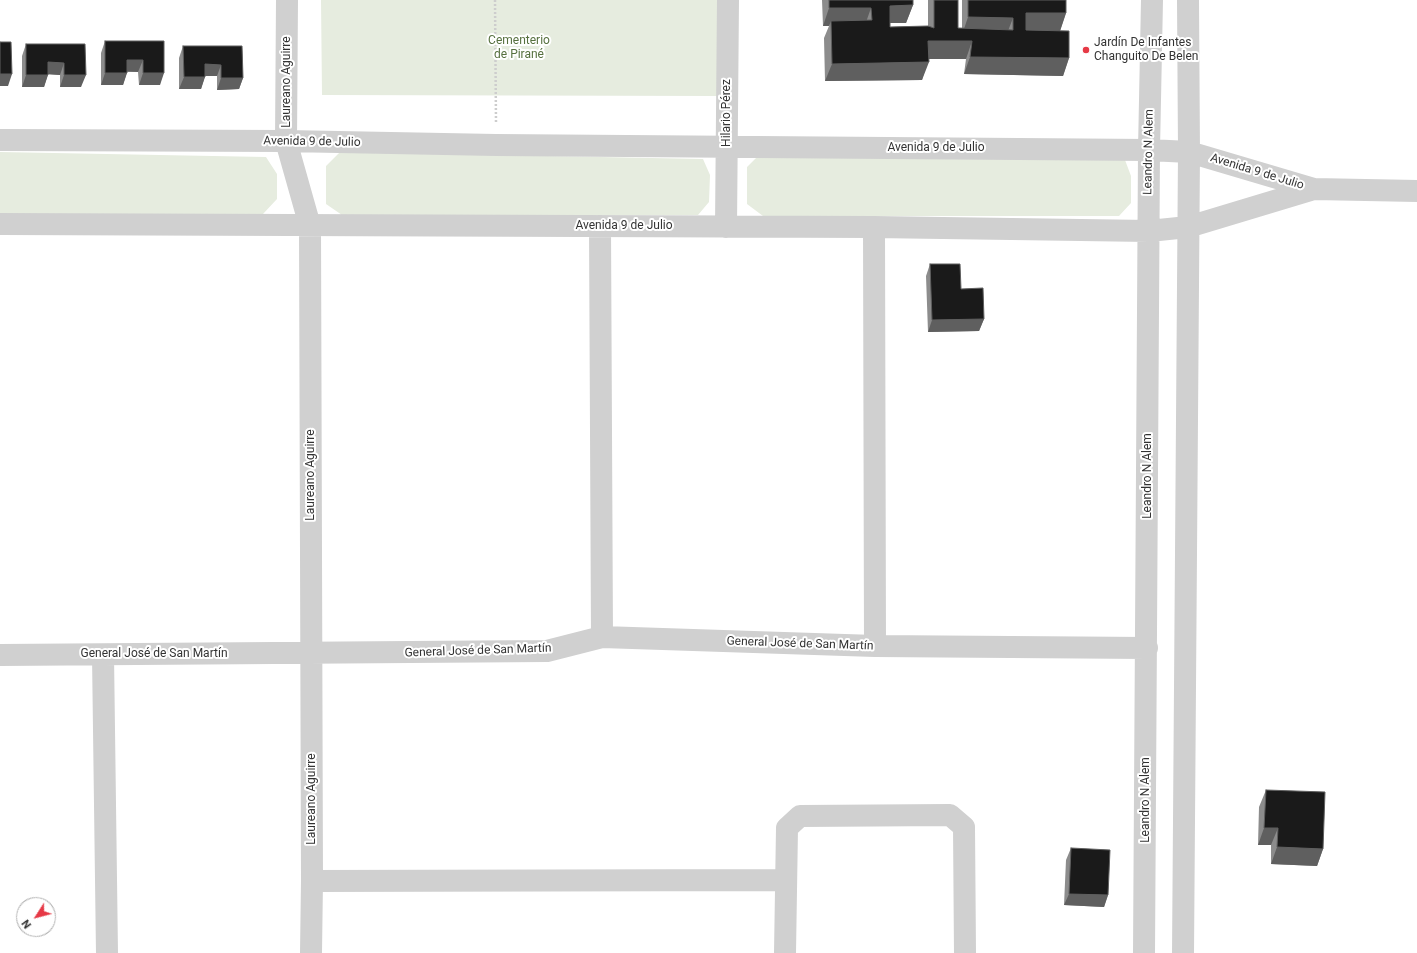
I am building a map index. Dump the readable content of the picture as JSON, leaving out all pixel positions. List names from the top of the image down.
{
  "streets": {
    "street": [
      "Laureano Aguirre",
      "Hilario Pérez",
      "Avenida 9 de Julio",
      "Leandro N Alem",
      "General José de San Martín"
    ]
  },
  "crossings": [
    ["Laureano Aguirre", "Avenida 9 de Julio"],
    ["Laureano Aguirre", "General José de San Martín"],
    ["Hilario Pérez", "Avenida 9 de Julio"],
    ["Avenida 9 de Julio", "Leandro N Alem"],
    ["Leandro N Alem", "General José de San Martín"]
  ],
  "parks": ["Cementerio de Pirané"],
  "places": ["Jardín De Infantes Changuito De Belen"],
  "north": "bottom left"
}
